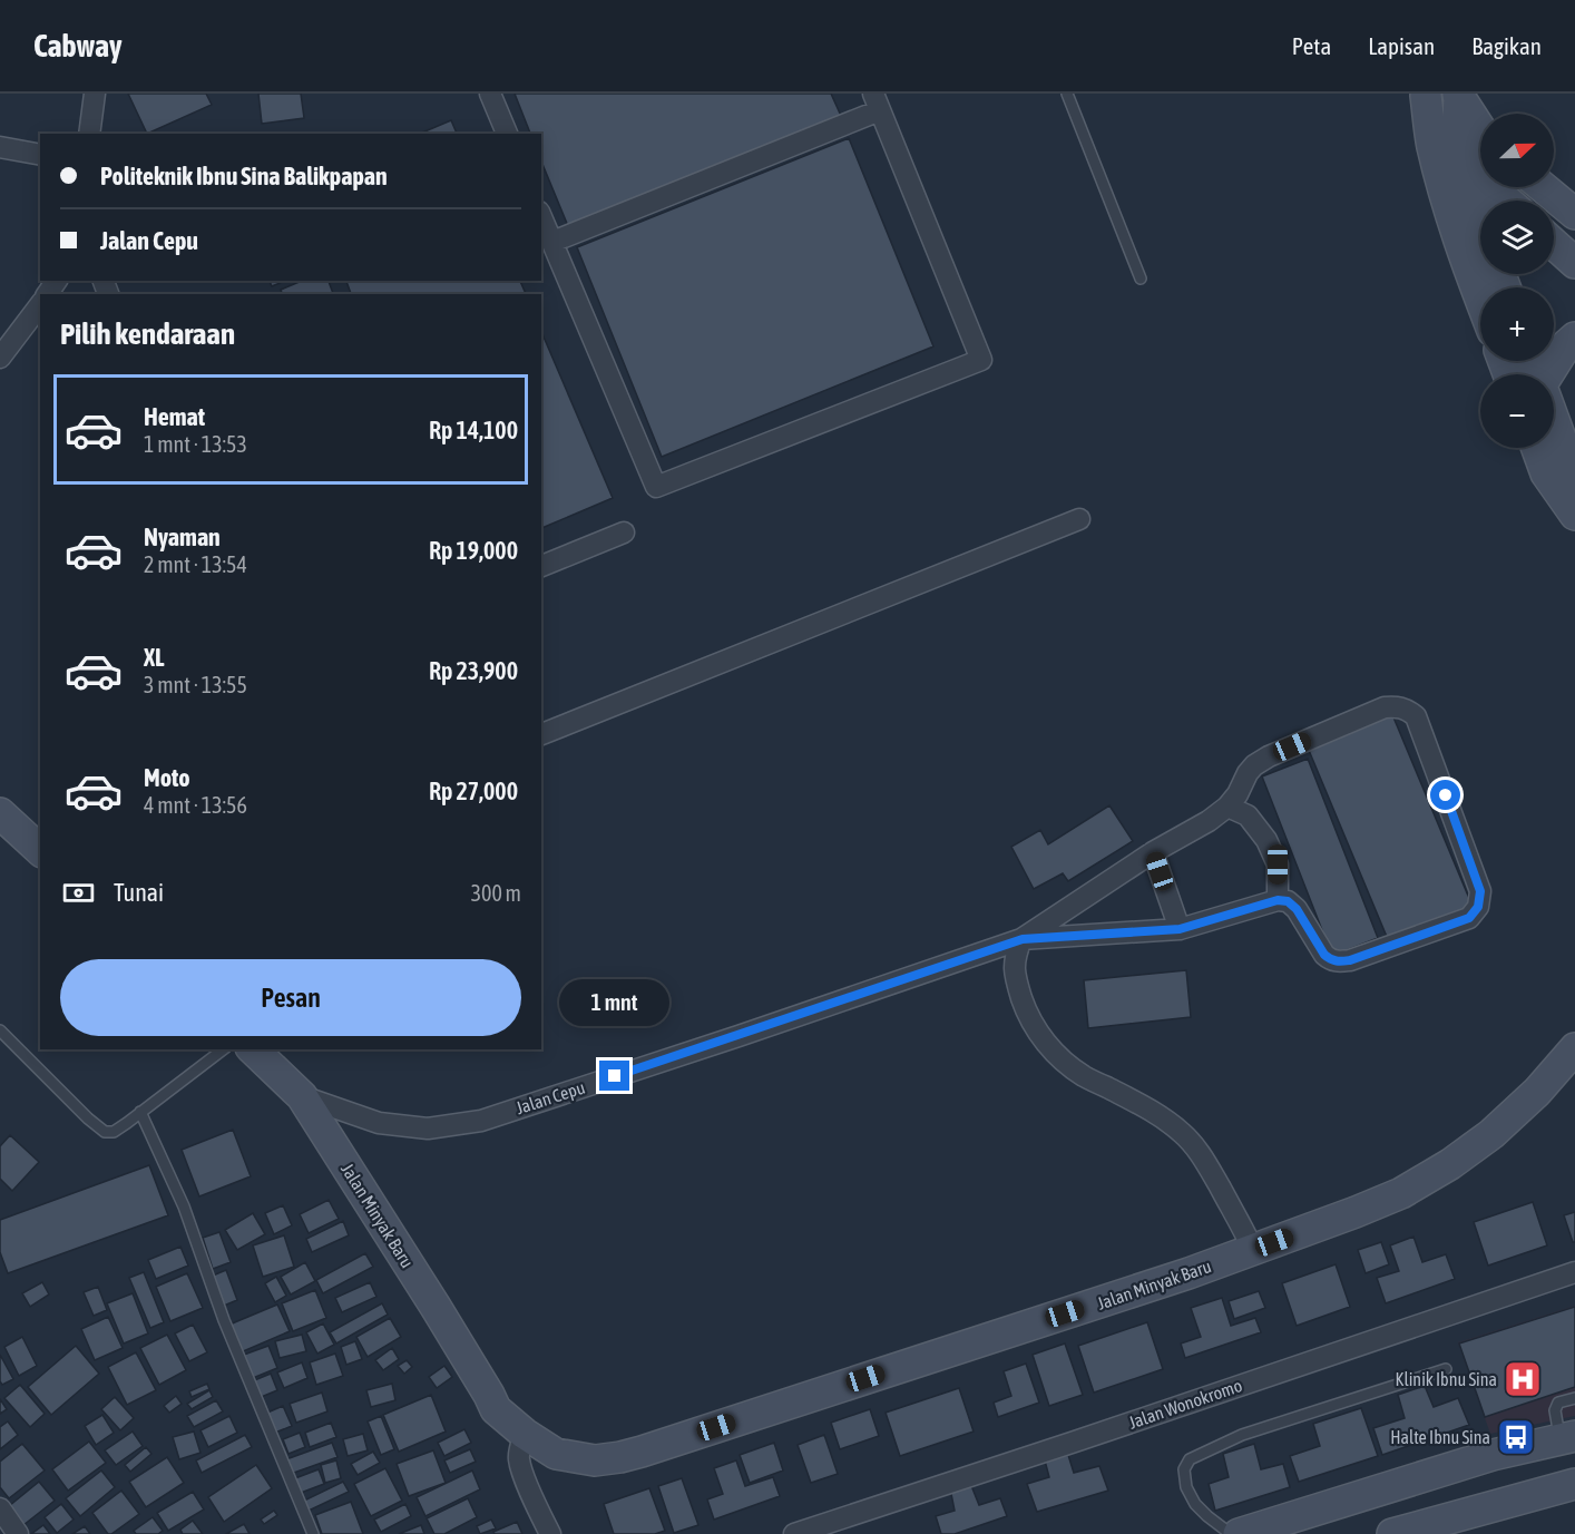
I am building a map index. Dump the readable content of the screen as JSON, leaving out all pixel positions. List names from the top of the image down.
{
  "streets": {
    "main road": ["Jalan Minyak Baru"],
    "street": ["Jalan Cepu", "Jalan Wonokromo"]
  },
  "crossings": [
    ["Jalan Cepu", "Jalan Minyak Baru"]
  ],
  "places": {
    "hospital": ["Klinik Ibnu Sina"],
    "bus stop": ["Halte Ibnu Sina"]
  },
  "north": "right",
  "page": {
    "header": "Cabway",
    "nav": ["Peta", "Lapisan", "Bagikan"],
    "map_buttons": ["+", "−"],
    "banner": ["Politeknik Ibnu Sina Balikpapan", "Jalan Cepu"],
    "heading": "Pilih kendaraan",
    "list": [
      {
        "name": "Hemat",
        "note": "1 mnt · 13:53",
        "value": "Rp 14,100"
      },
      {
        "name": "Nyaman",
        "note": "2 mnt · 13:54",
        "value": "Rp 19,000"
      },
      {
        "name": "XL",
        "note": "3 mnt · 13:55",
        "value": "Rp 23,900"
      },
      {
        "name": "Moto",
        "note": "4 mnt · 13:56",
        "value": "Rp 27,000"
      }
    ],
    "pay": ["Tunai", "300 m"],
    "buttons": "Pesan",
    "bubble": "1 mnt"
  }
}
